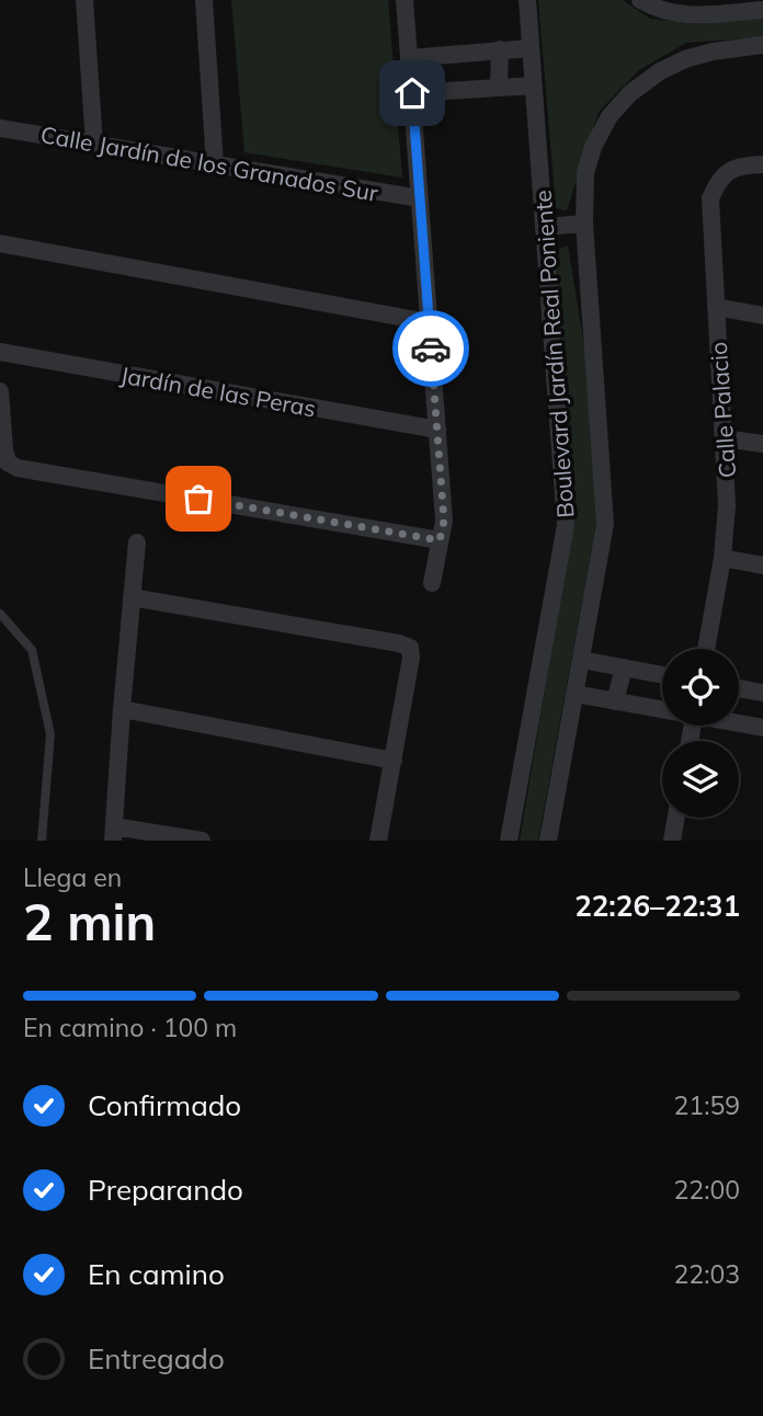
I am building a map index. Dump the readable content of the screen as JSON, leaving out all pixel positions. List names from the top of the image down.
{
  "streets": {
    "street": [
      "Calle Jardín de los Granados Sur",
      "Boulevard Jardín Real Poniente",
      "Jardín de las Peras",
      "Calle Palacio"
    ]
  },
  "page": {
    "heading": ["2 min", "Llega en", "22:26–22:31"],
    "bar": "En camino · 100 m",
    "list": [
      ["Confirmado", "21:59"],
      ["Preparando", "22:00"],
      ["En camino", "22:03"],
      "Entregado"
    ]
  }
}
